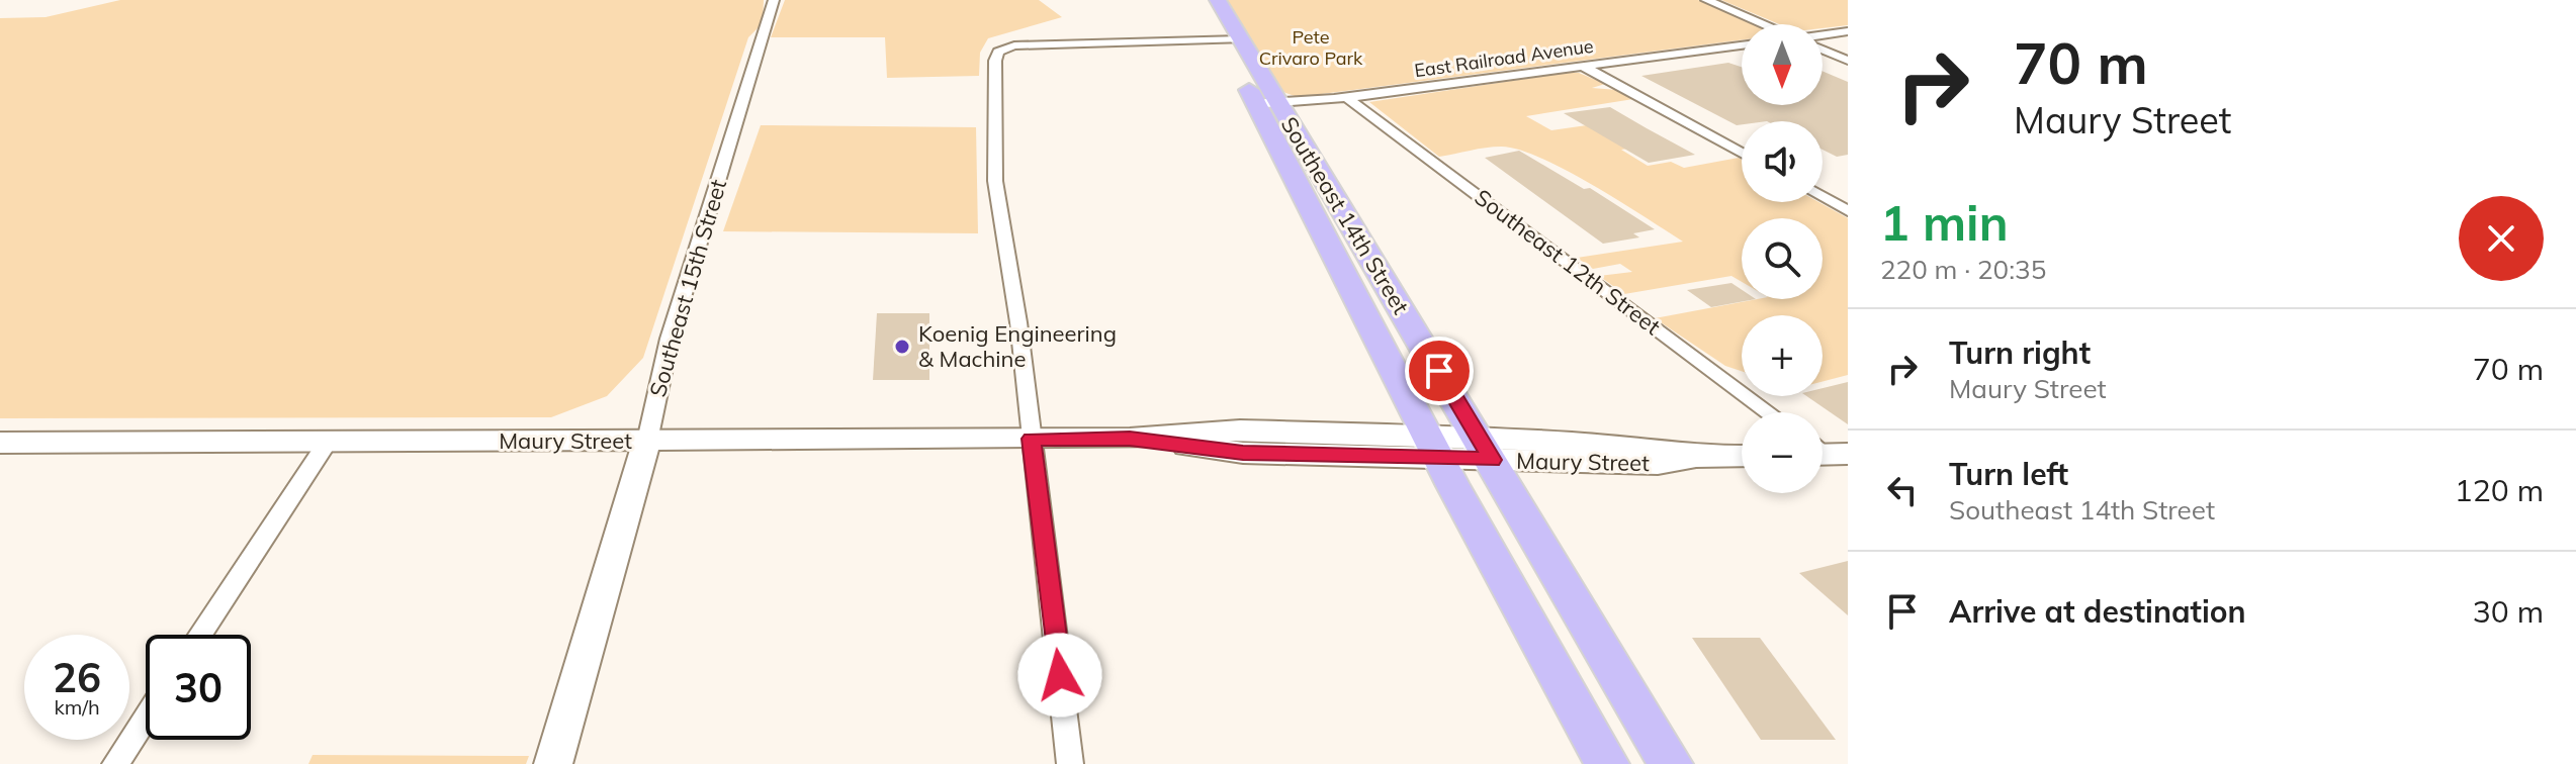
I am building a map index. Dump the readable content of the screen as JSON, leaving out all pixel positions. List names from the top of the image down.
{
  "streets": {
    "main road": ["Southeast 14th Street", "Southeast 15th Street", "Maury Street"],
    "street": ["East Railroad Avenue", "Southeast 12th Street"]
  },
  "crossings": [
    ["East Railroad Avenue", "Southeast 14th Street"],
    ["East Railroad Avenue", "Southeast 12th Street"],
    ["Southeast 14th Street", "Maury Street"],
    ["Southeast 15th Street", "Maury Street"]
  ],
  "parks": ["Pete Crivaro Park"],
  "places": ["Koenig Engineering & Machine"],
  "north": "bottom",
  "page": {
    "turn": ["70 m", "Maury Street"],
    "map_buttons": ["+", "−"],
    "heading": ["1 min", "220 m · 20:35"],
    "list": [
      {
        "name": "Turn right",
        "note": "Maury Street",
        "value": "70 m"
      },
      {
        "name": "Turn left",
        "note": "Southeast 14th Street",
        "value": "120 m"
      },
      {
        "name": "Arrive at destination",
        "value": "30 m"
      }
    ],
    "speed": "26 km/h",
    "limit": "30"
  }
}
